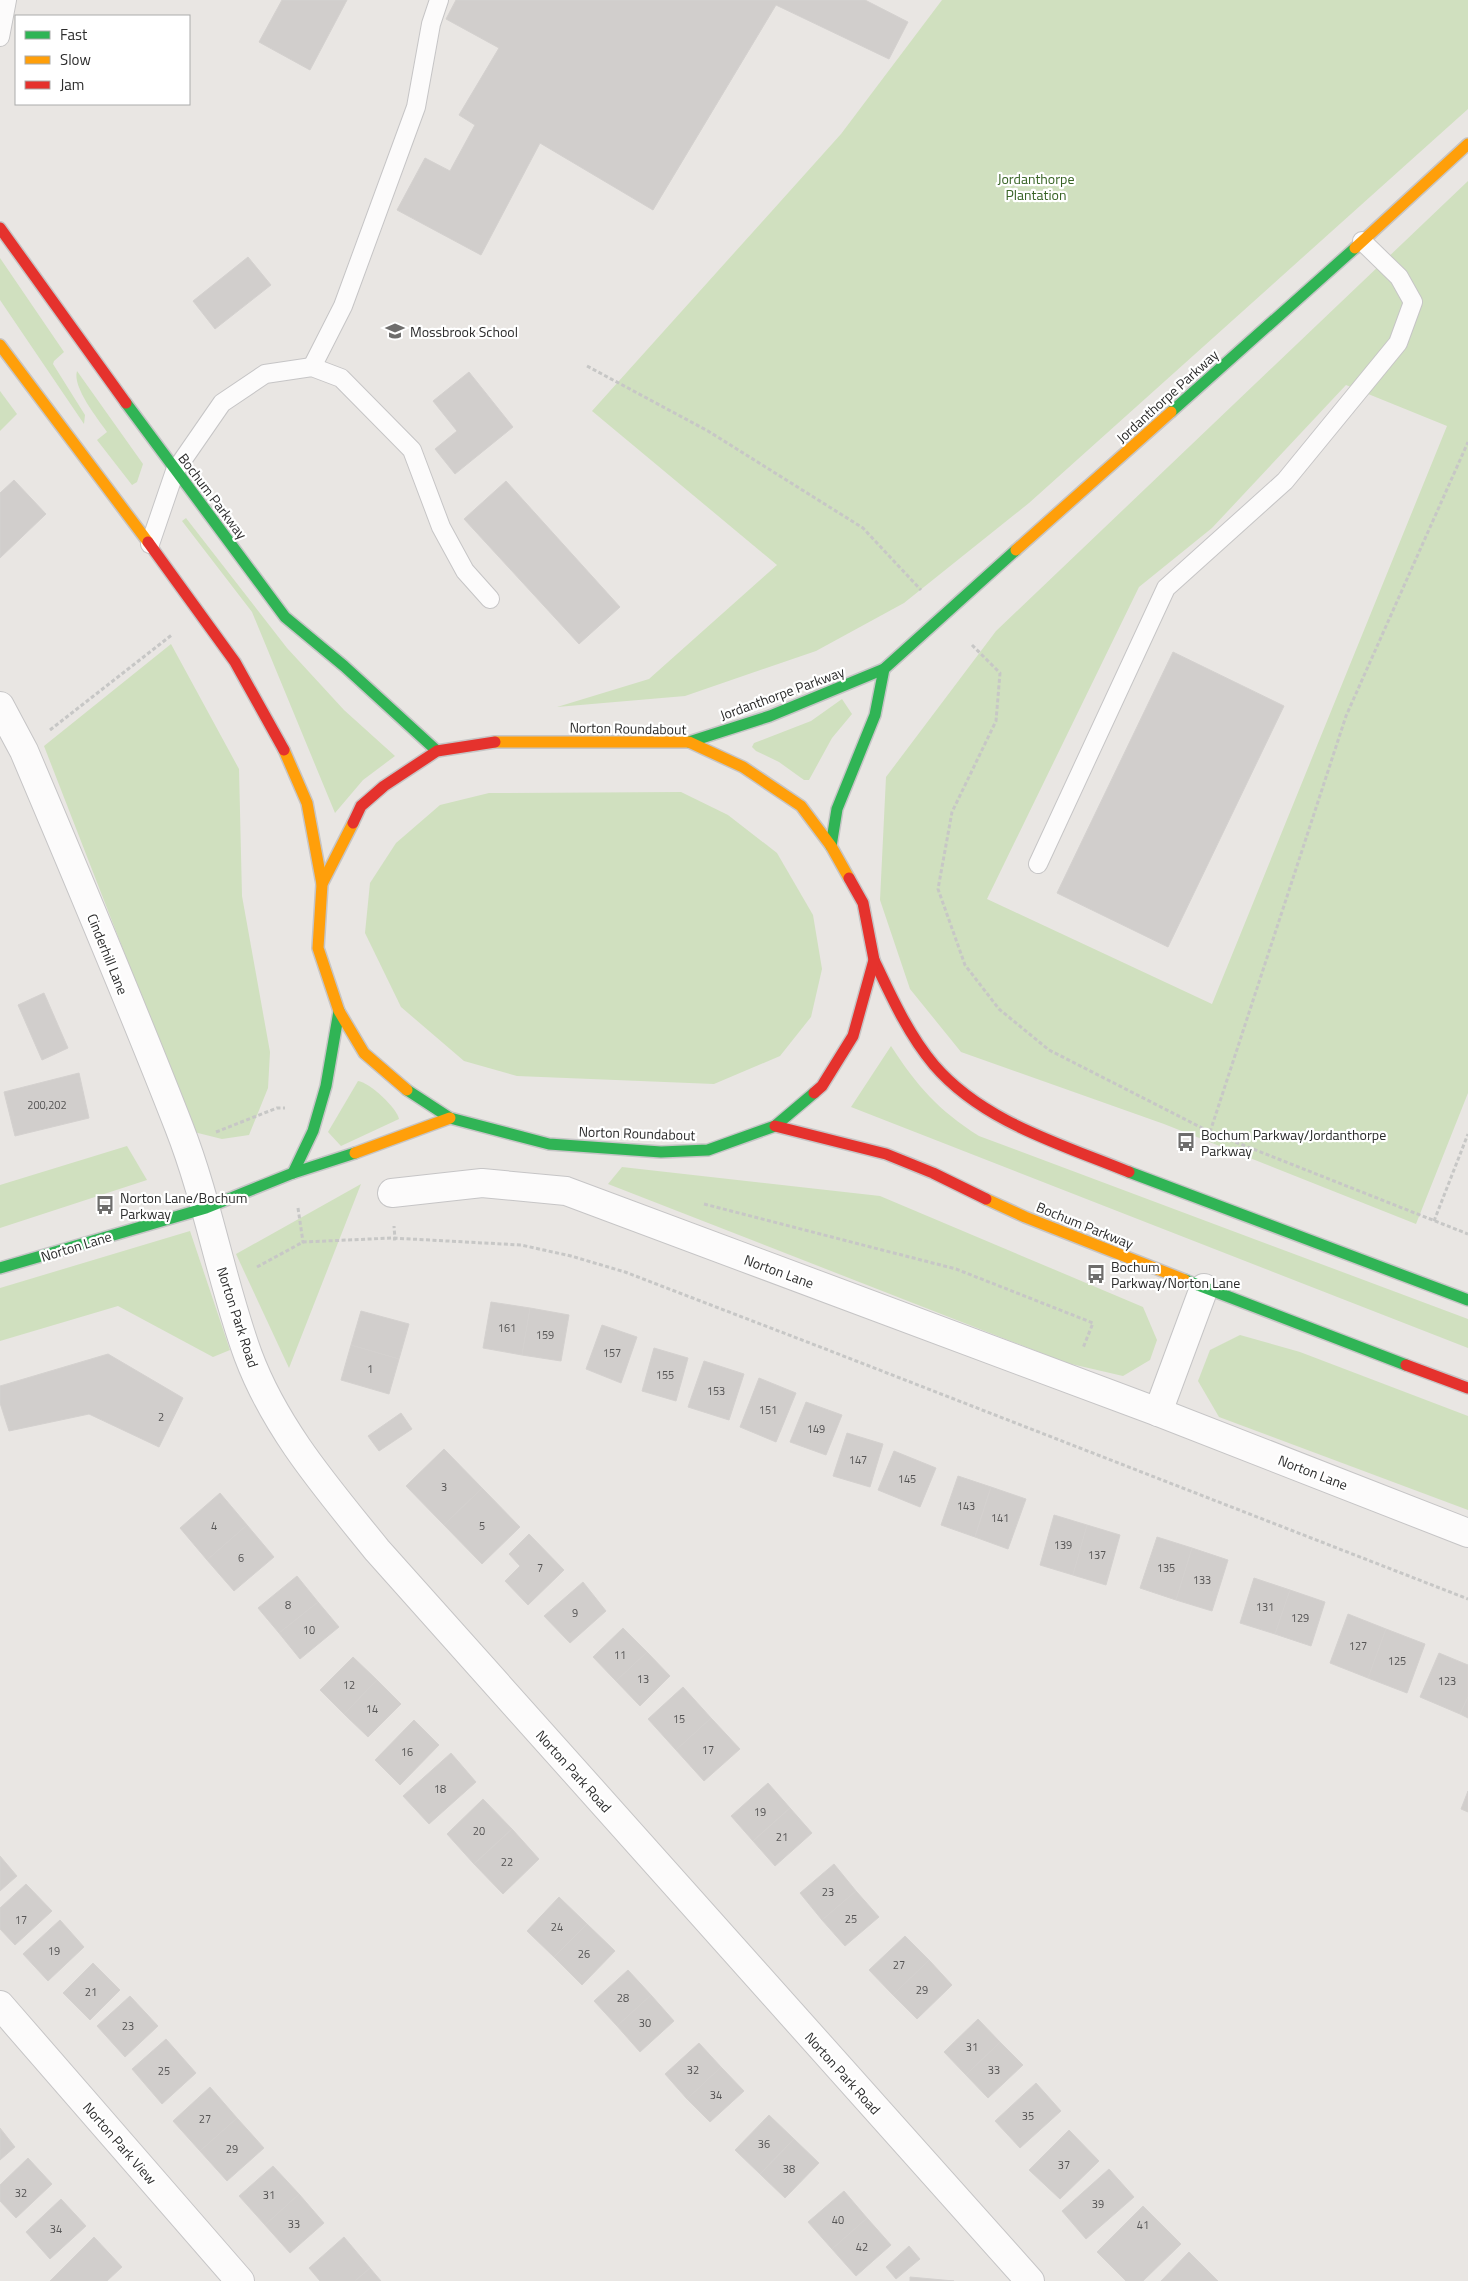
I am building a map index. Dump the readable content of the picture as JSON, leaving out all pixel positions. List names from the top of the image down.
{
  "streets": {
    "main road": [
      "Jordanthorpe Parkway",
      "Bochum Parkway",
      "Norton Roundabout",
      "Norton Lane"
    ],
    "street": ["Cinderhill Lane", "Norton Park Road", "Norton Park View"]
  },
  "crossings": [
    ["Jordanthorpe Parkway", "Norton Roundabout"],
    ["Bochum Parkway", "Norton Roundabout"],
    ["Norton Roundabout", "Norton Lane"],
    ["Cinderhill Lane", "Norton Lane"],
    ["Cinderhill Lane", "Norton Park Road"],
    ["Norton Lane", "Norton Park Road"]
  ],
  "parks": ["Jordanthorpe Plantation"],
  "places": {
    "school or university": ["Mossbrook School"],
    "bus stop": ["Bochum Parkway/Jordanthorpe Parkway", "Norton Lane/Bochum Parkway", "Bochum Parkway/Norton Lane"]
  },
  "house_numbers": [
    "200,202",
    "161",
    "159",
    "157",
    "1",
    "155",
    "153",
    "151",
    "2",
    "149",
    "147",
    "145",
    "3",
    "143",
    "141",
    "4",
    "5",
    "139",
    "137",
    "6",
    "7",
    "135",
    "133",
    "8",
    "131",
    "9",
    "129",
    "10",
    "127",
    "11",
    "125",
    "13",
    "123",
    "12",
    "14",
    "15",
    "17",
    "16",
    "18",
    "19",
    "20",
    "21",
    "22",
    "23",
    "25",
    "17",
    "24",
    "19",
    "26",
    "27",
    "29",
    "21",
    "28",
    "30",
    "23",
    "31",
    "32",
    "33",
    "25",
    "34",
    "35",
    "27",
    "36",
    "29",
    "37",
    "38",
    "32",
    "31",
    "39",
    "40",
    "33",
    "41",
    "34",
    "42"
  ],
  "legend": ["Fast", "Slow", "Jam"]
}
